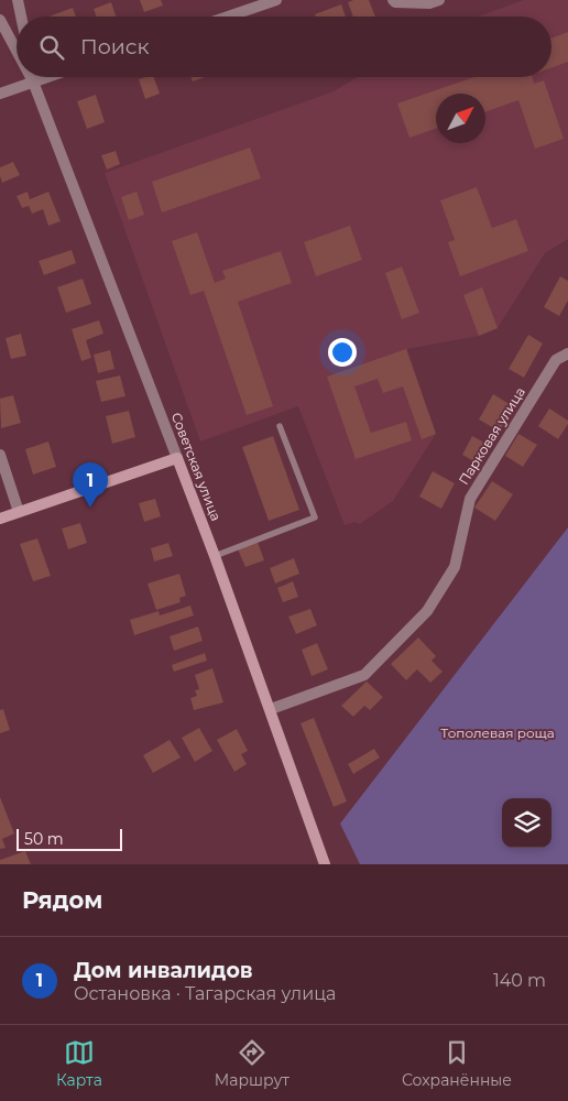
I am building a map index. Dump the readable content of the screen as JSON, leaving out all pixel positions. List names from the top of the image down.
{
  "streets": {
    "street": ["Парковая улица", "Советская улица"]
  },
  "crossings": [
    ["Парковая улица", "Советская улица"]
  ],
  "parks": ["Тополевая роща"],
  "scale_bar": "50 m",
  "north": "top right",
  "page": {
    "search": "Поиск",
    "pins": "1",
    "scale": "50 m",
    "heading": "Рядом",
    "list": [
      {
        "mark": "1",
        "name": "Дом инвалидов",
        "note": "Остановка · Тагарская улица",
        "value": "140 m"
      }
    ],
    "nav": ["Карта", "Маршрут", "Сохранённые"]
  }
}
